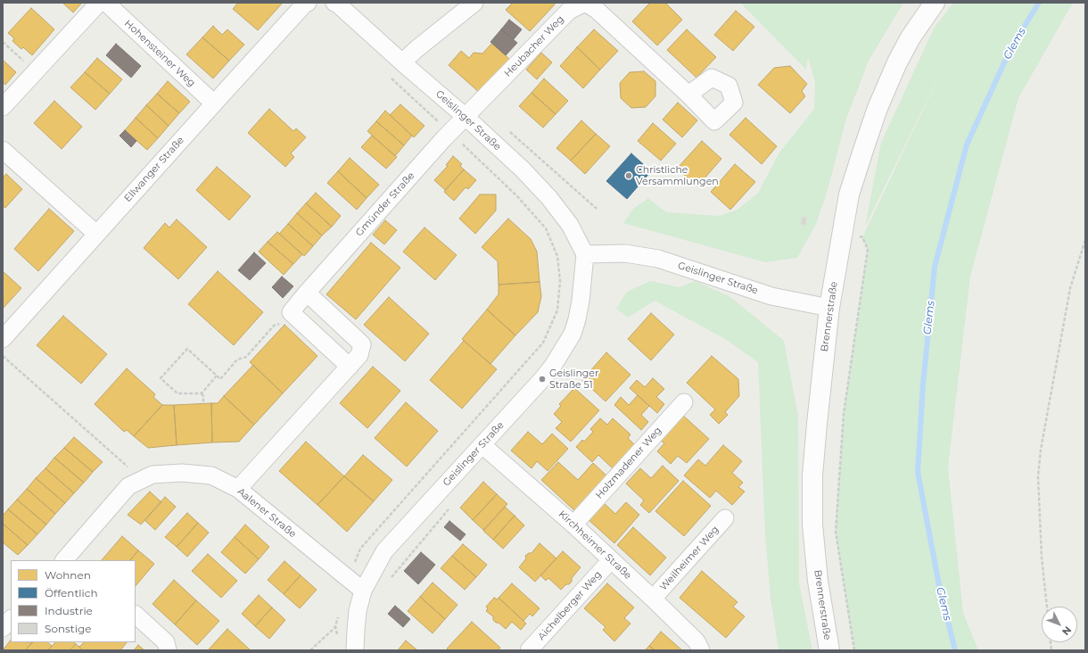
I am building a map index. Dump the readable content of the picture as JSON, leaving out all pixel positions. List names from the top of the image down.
{
  "streets": {
    "main road": ["Brennerstraße"],
    "street": [
      "Heubacher Weg",
      "Hohensteiner Weg",
      "Geislinger Straße",
      "Ellwanger Straße",
      "Gmünder Straße",
      "Holzmadener Weg",
      "Aalener Straße",
      "Kirchheimer Straße",
      "Weilheimer Weg",
      "Aichelberger Weg"
    ]
  },
  "crossings": [
    ["Heubacher Weg", "Geislinger Straße"],
    ["Heubacher Weg", "Gmünder Straße"],
    ["Hohensteiner Weg", "Ellwanger Straße"],
    ["Geislinger Straße", "Gmünder Straße"],
    ["Geislinger Straße", "Brennerstraße"],
    ["Geislinger Straße", "Aalener Straße"],
    ["Geislinger Straße", "Kirchheimer Straße"],
    ["Holzmadener Weg", "Kirchheimer Straße"],
    ["Kirchheimer Straße", "Weilheimer Weg"],
    ["Kirchheimer Straße", "Aichelberger Weg"]
  ],
  "water": ["Glems"],
  "places": ["Christliche Versammlungen", "Geislinger Straße 51"],
  "legend": [
    "Wohnen",
    "Öffentlich",
    "Industrie",
    "Sonstige"
  ],
  "north": "bottom right"
}
